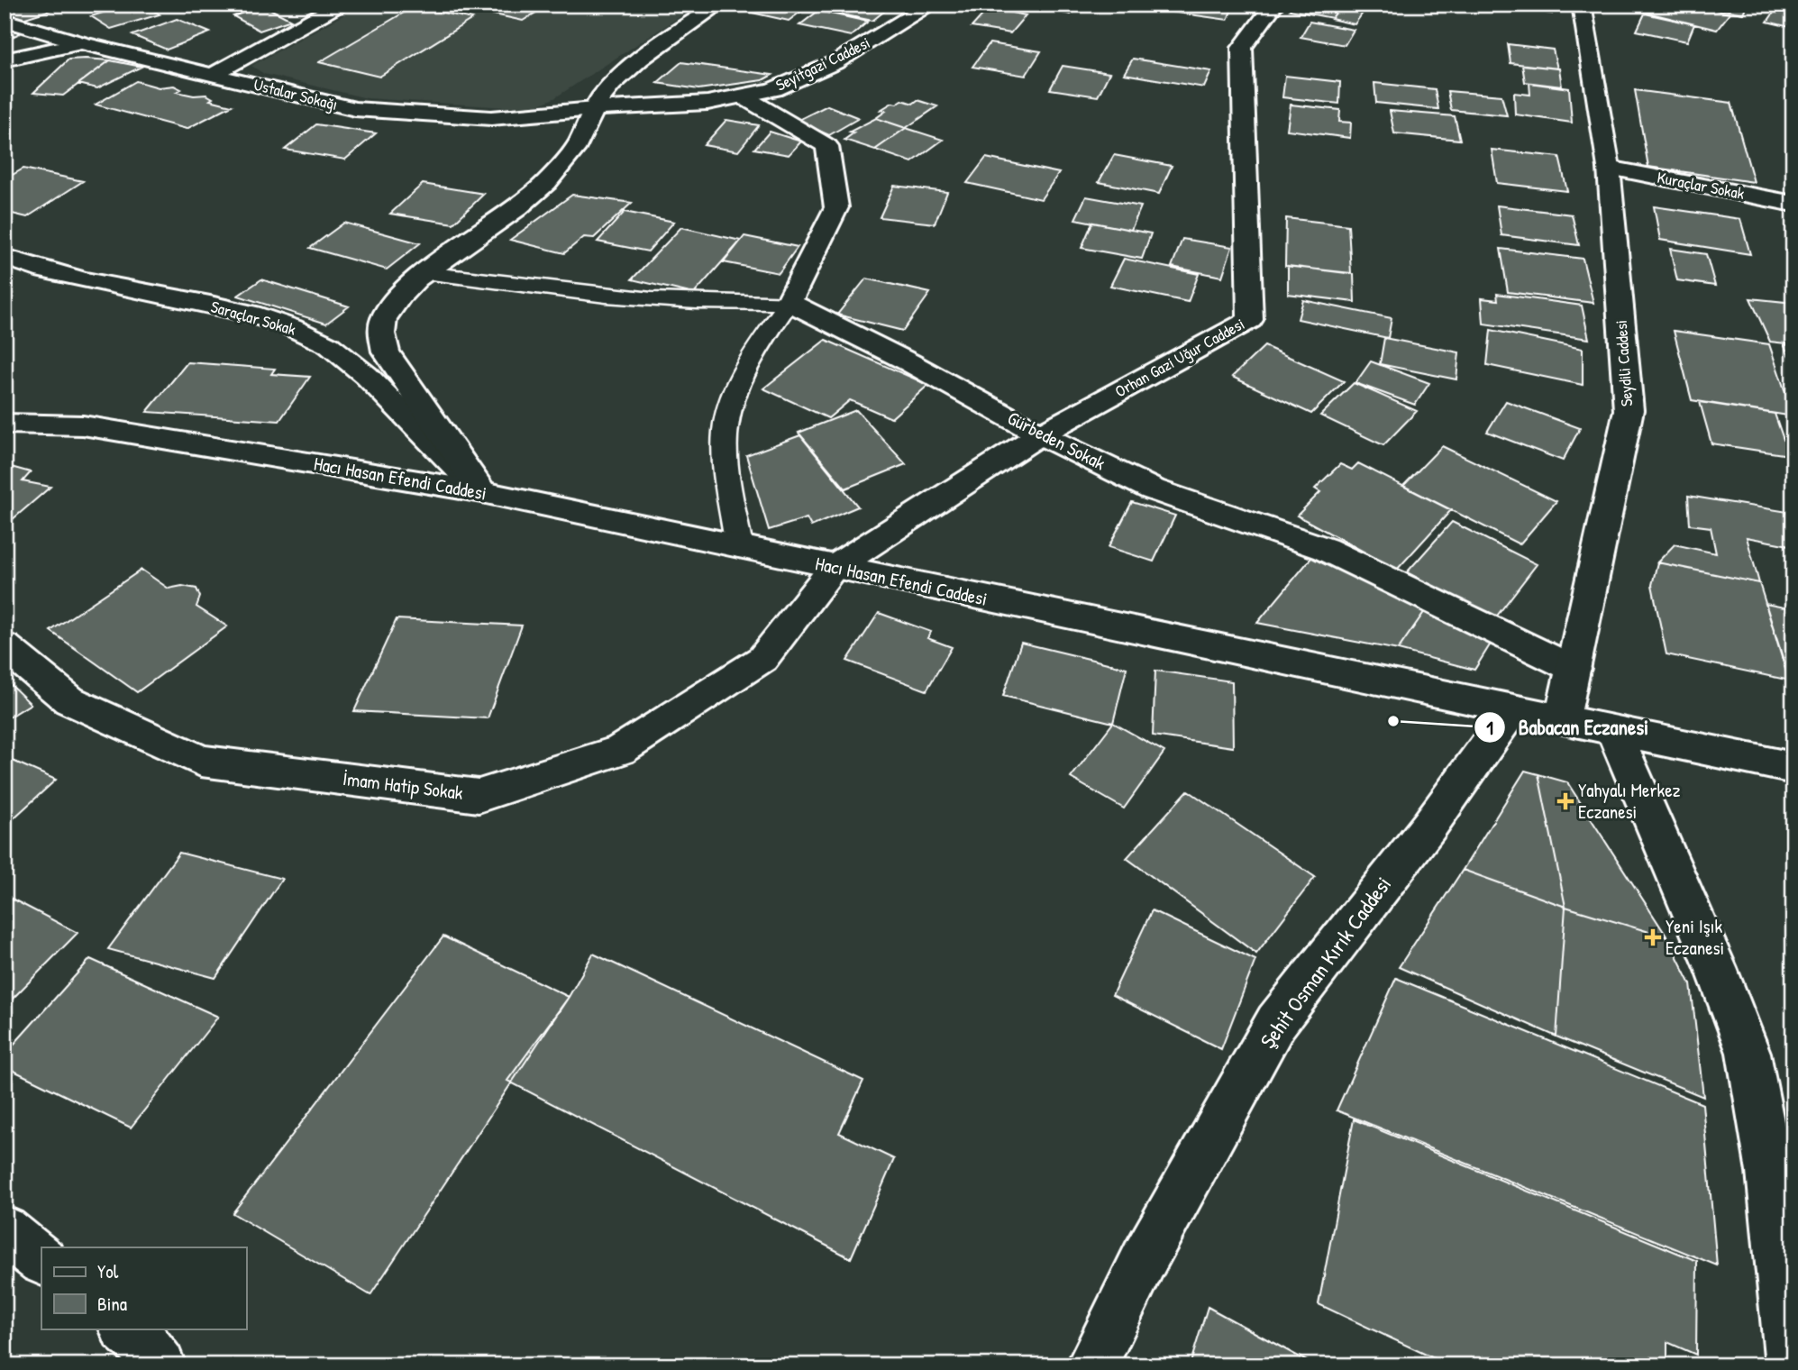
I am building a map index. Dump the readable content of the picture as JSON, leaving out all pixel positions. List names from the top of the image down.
{
  "streets": {
    "street": [
      "Seyitgazi Caddesi",
      "Ustalar Sokağı",
      "Kuraçlar Sokak",
      "Saraçlar Sokak",
      "Orhan Gazi Uğur Caddesi",
      "Seydili Caddesi",
      "Gürbeden Sokak",
      "Hacı Hasan Efendi Caddesi",
      "İmam Hatip Sokak",
      "Şehit Osman Kırık Caddesi"
    ]
  },
  "crossings": [
    ["Seyitgazi Caddesi", "Ustalar Sokağı"],
    ["Kuraçlar Sokak", "Seydili Caddesi"],
    ["Saraçlar Sokak", "Hacı Hasan Efendi Caddesi"],
    ["Orhan Gazi Uğur Caddesi", "Gürbeden Sokak"],
    ["Orhan Gazi Uğur Caddesi", "Hacı Hasan Efendi Caddesi"],
    ["Orhan Gazi Uğur Caddesi", "İmam Hatip Sokak"],
    ["Seydili Caddesi", "Gürbeden Sokak"],
    ["Seydili Caddesi", "Hacı Hasan Efendi Caddesi"],
    ["Hacı Hasan Efendi Caddesi", "İmam Hatip Sokak"],
    ["Hacı Hasan Efendi Caddesi", "Şehit Osman Kırık Caddesi"]
  ],
  "places": {
    "other": ["Babacan Eczanesi"],
    "health": ["Yahyalı Merkez Eczanesi", "Yeni Işık Eczanesi"]
  },
  "legend": ["Yol", "Bina"]
}
